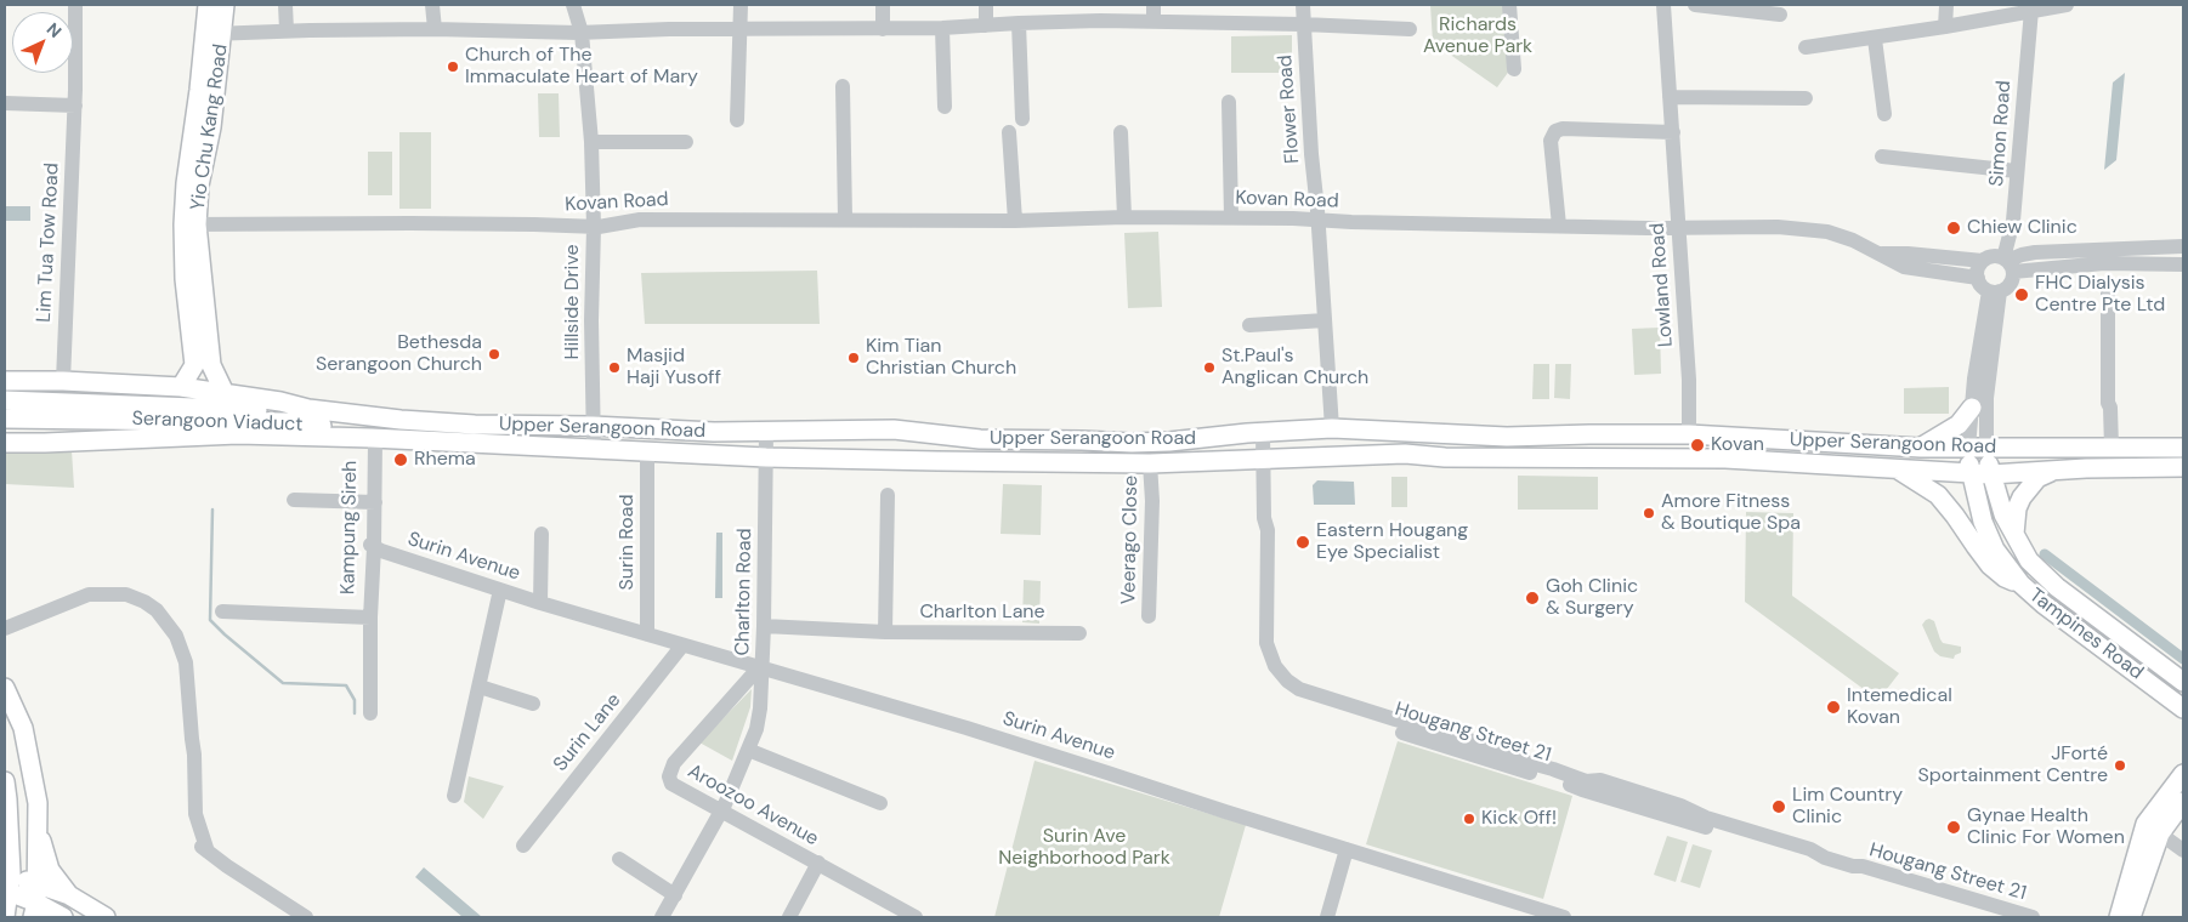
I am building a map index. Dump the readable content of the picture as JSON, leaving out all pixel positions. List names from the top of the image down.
{
  "streets": {
    "main road": [
      "Yio Chu Kang Road",
      "Serangoon Viaduct",
      "Upper Serangoon Road",
      "Tampines Road"
    ],
    "street": [
      "Flower Road",
      "Simon Road",
      "Kovan Road",
      "Lim Tua Tow Road",
      "Lowland Road",
      "Hillside Drive",
      "Kampung Sireh",
      "Veerago Close",
      "Surin Road",
      "Surin Avenue",
      "Charlton Road",
      "Charlton Lane",
      "Surin Lane",
      "Hougang Street 21",
      "Aroozoo Avenue"
    ]
  },
  "crossings": [
    ["Flower Road", "Kovan Road"],
    ["Flower Road", "Upper Serangoon Road"],
    ["Yio Chu Kang Road", "Kovan Road"],
    ["Yio Chu Kang Road", "Upper Serangoon Road"],
    ["Simon Road", "Kovan Road"],
    ["Kovan Road", "Lowland Road"],
    ["Kovan Road", "Hillside Drive"],
    ["Lim Tua Tow Road", "Upper Serangoon Road"],
    ["Lowland Road", "Upper Serangoon Road"],
    ["Hillside Drive", "Upper Serangoon Road"],
    ["Serangoon Viaduct", "Upper Serangoon Road"],
    ["Upper Serangoon Road", "Kampung Sireh"],
    ["Upper Serangoon Road", "Veerago Close"],
    ["Upper Serangoon Road", "Surin Road"],
    ["Upper Serangoon Road", "Charlton Road"],
    ["Upper Serangoon Road", "Tampines Road"],
    ["Upper Serangoon Road", "Hougang Street 21"],
    ["Kampung Sireh", "Surin Avenue"],
    ["Surin Road", "Surin Avenue"],
    ["Surin Avenue", "Charlton Road"],
    ["Surin Avenue", "Surin Lane"],
    ["Surin Avenue", "Aroozoo Avenue"],
    ["Charlton Road", "Charlton Lane"],
    ["Charlton Road", "Aroozoo Avenue"]
  ],
  "parks": ["Richards Avenue Park", "Surin Ave Neighborhood Park"],
  "places": [
    "Church of The Immaculate Heart of Mary",
    "Chiew Clinic",
    "FHC Dialysis Centre Pte Ltd",
    "Bethesda Serangoon Church",
    "Kim Tian Christian Church",
    "Masjid Haji Yusoff",
    "St.Paul's Anglican Church",
    "Kovan",
    "Rhema",
    "Amore Fitness & Boutique Spa",
    "Eastern Hougang Eye Specialist",
    "Goh Clinic & Surgery",
    "Intemedical Kovan",
    "JForté Sportainment Centre",
    "Lim Country Clinic",
    "Kick Off!",
    "Gynae Health Clinic For Women"
  ],
  "north": "top right"
}
